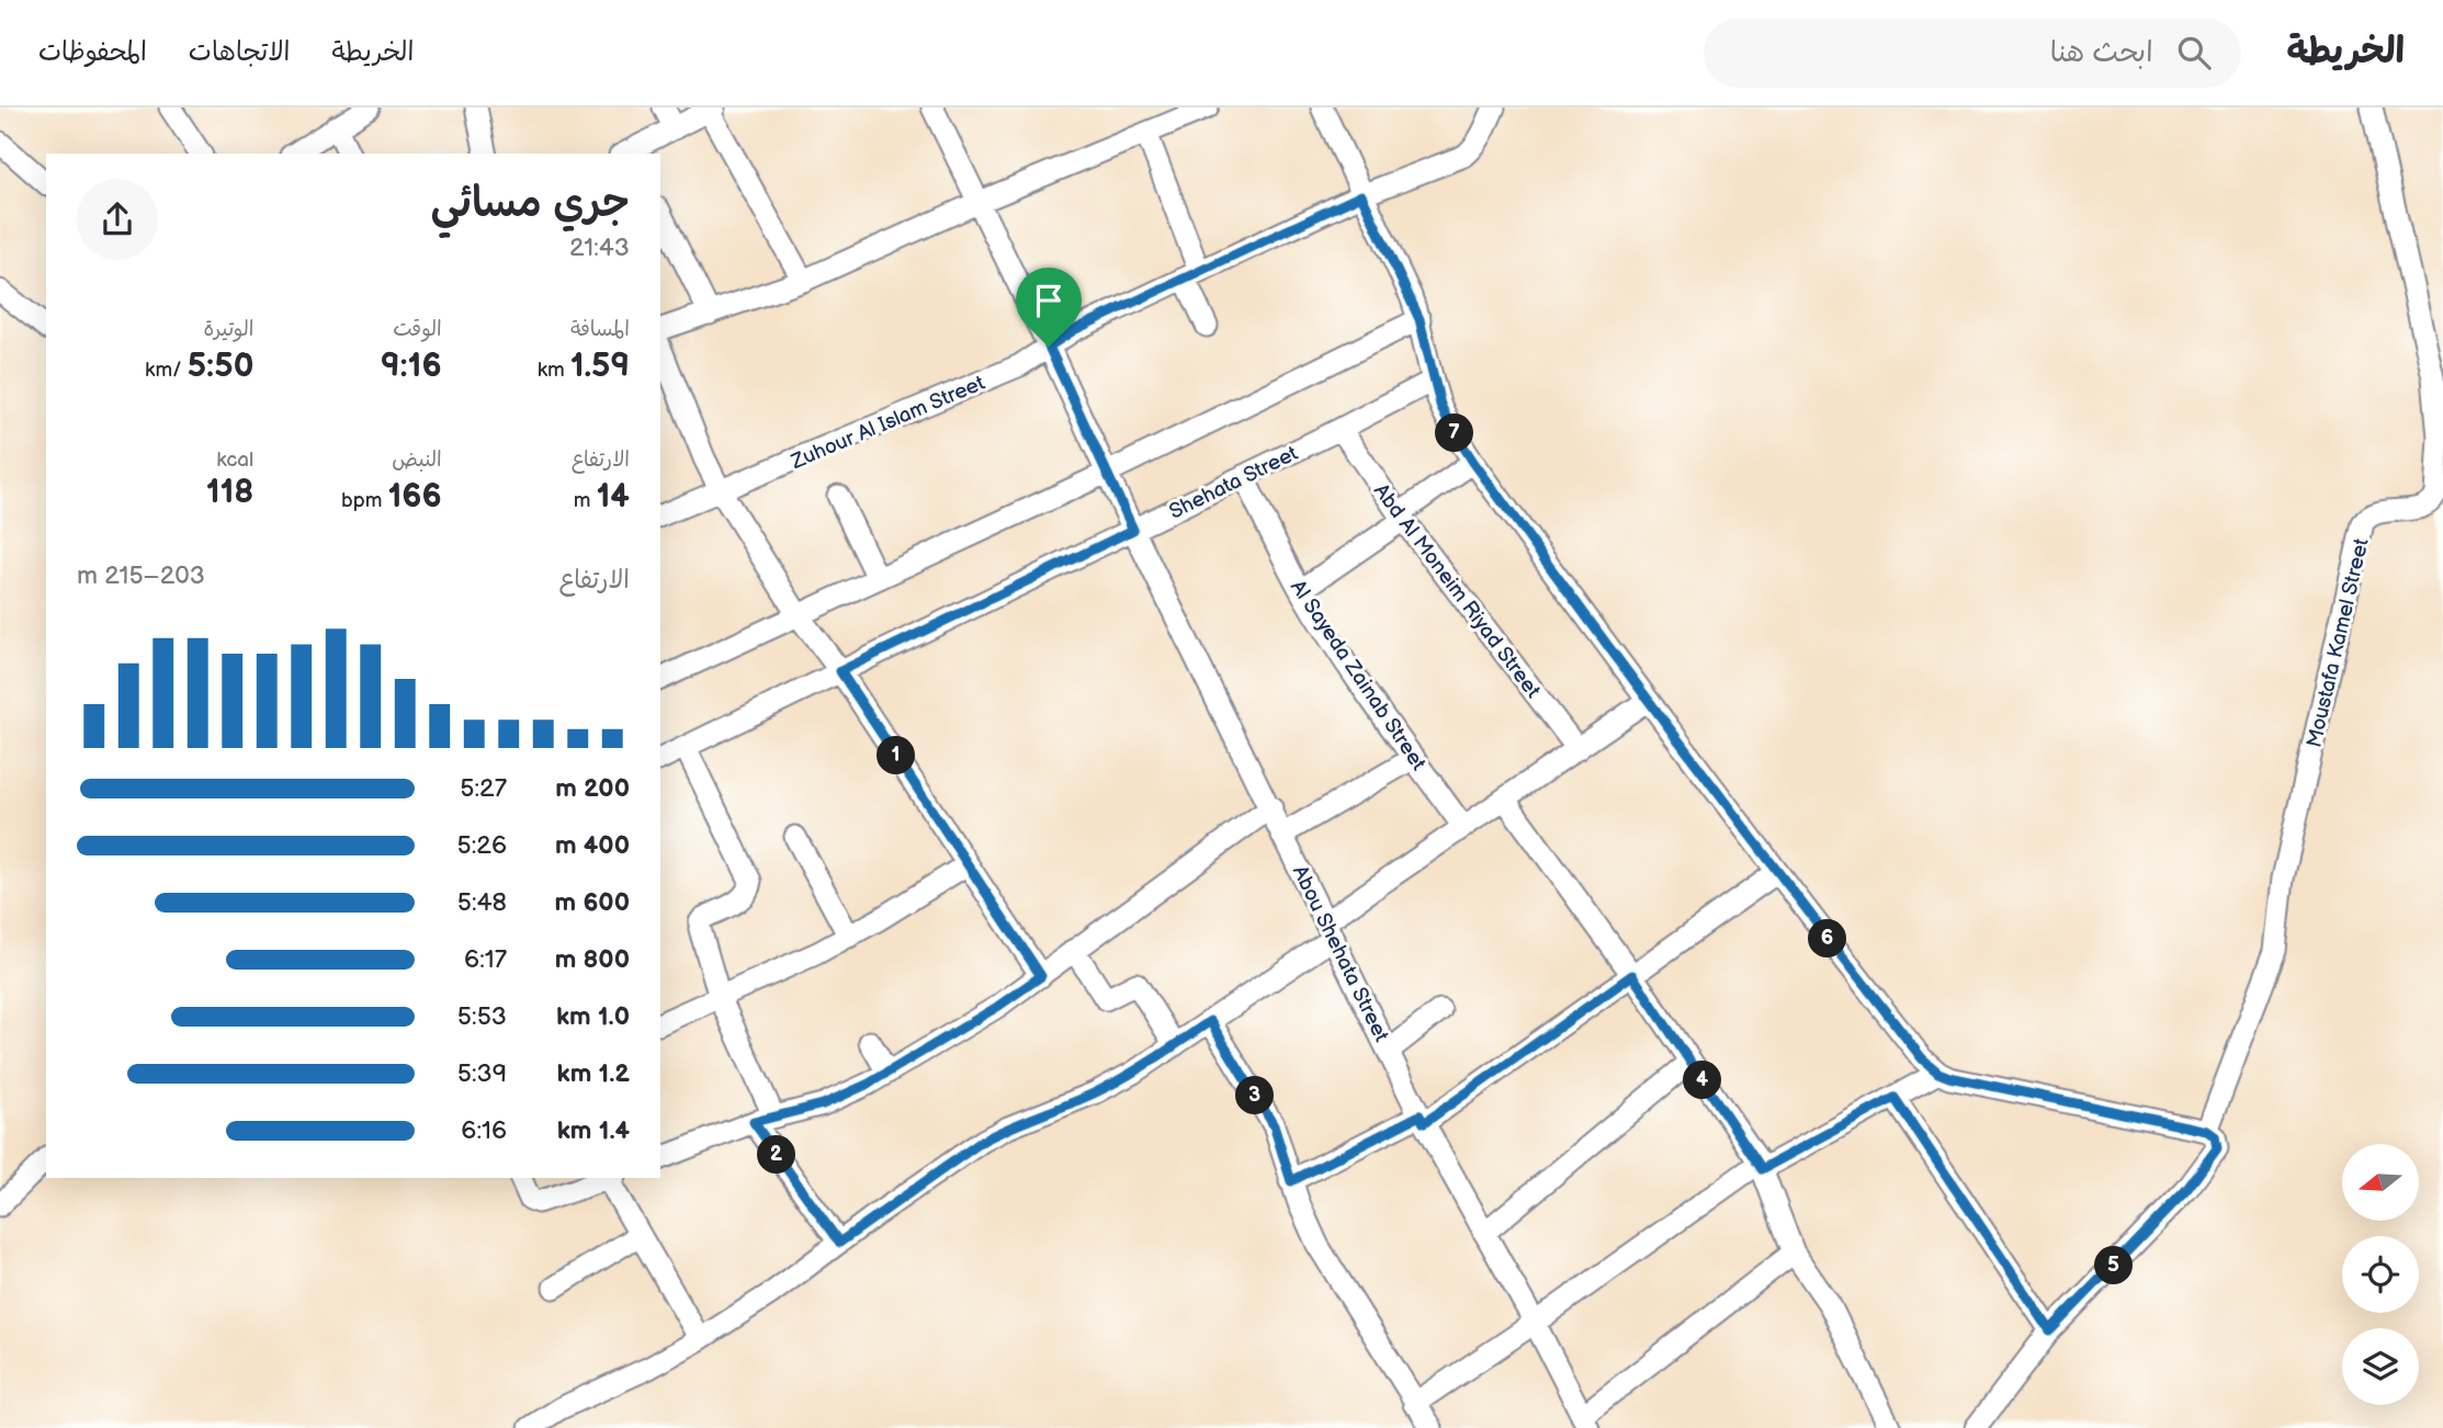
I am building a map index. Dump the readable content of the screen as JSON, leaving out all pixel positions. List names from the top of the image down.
{
  "streets": {
    "street": [
      "Zuhour Al Islam Street",
      "Shehata Street",
      "Abd Al Moneim Riyad Street",
      "Moustafa Kamel Street",
      "Al Sayeda Zainab Street",
      "Abou Shehata Street"
    ]
  },
  "crossings": [
    ["Zuhour Al Islam Street", "Abou Shehata Street"],
    ["Shehata Street", "Abd Al Moneim Riyad Street"],
    ["Shehata Street", "Al Sayeda Zainab Street"],
    ["Shehata Street", "Abou Shehata Street"]
  ],
  "north": "left",
  "page": {
    "header": "الخريطة",
    "search": "ابحث هنا",
    "nav": ["الخريطة", "الاتجاهات", "المحفوظات"],
    "heading": ["جري مسائي", "21:43"],
    "stats": [
      ["المسافة", "1.59 km"],
      ["الوقت", "9:16"],
      ["الوتيرة", "5:50 /km"],
      ["الارتفاع", "14 m"],
      ["النبض", "166 bpm"],
      ["kcal", "118"]
    ],
    "pins": [
      "7",
      "1",
      "6",
      "4",
      "3",
      "2",
      "5"
    ],
    "chart": ["الارتفاع", "203–215 m"],
    "list": [
      {
        "name": "200 m",
        "note": "5:27"
      },
      {
        "name": "400 m",
        "note": "5:26"
      },
      {
        "name": "600 m",
        "note": "5:48"
      },
      {
        "name": "800 m",
        "note": "6:17"
      },
      {
        "name": "1.0 km",
        "note": "5:53"
      },
      {
        "name": "1.2 km",
        "note": "5:39"
      },
      {
        "name": "1.4 km",
        "note": "6:16"
      }
    ]
  }
}
